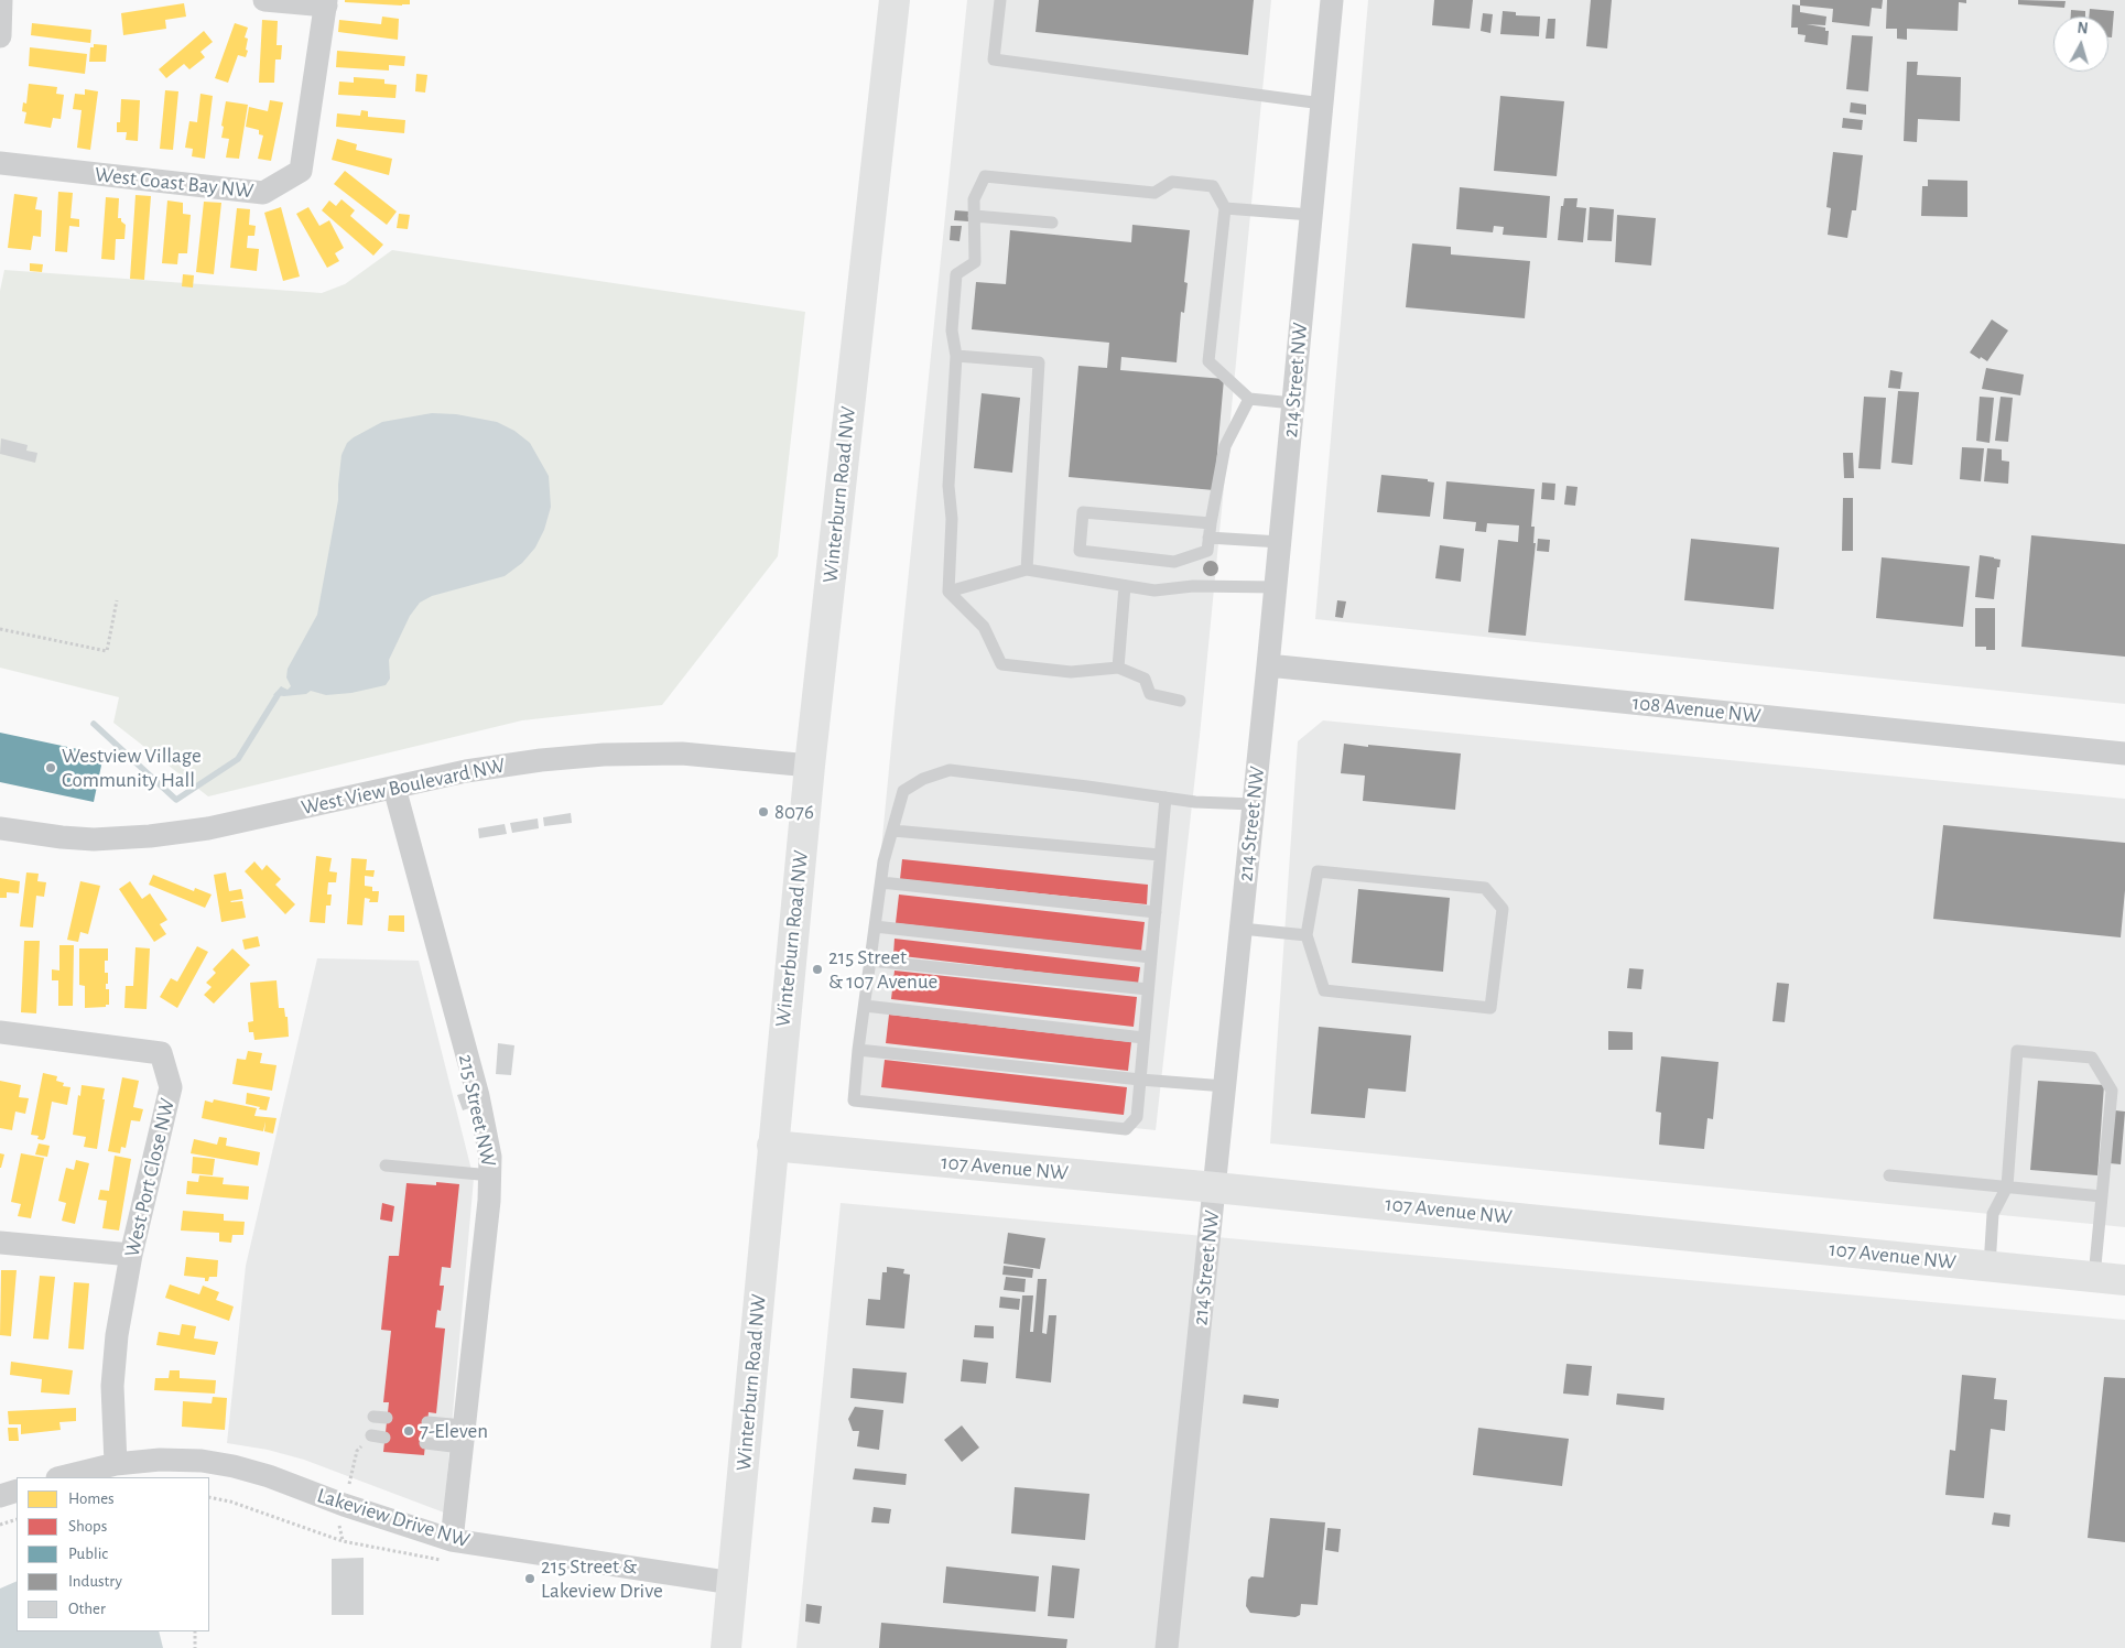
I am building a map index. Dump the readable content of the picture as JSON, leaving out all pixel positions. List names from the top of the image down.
{
  "streets": {
    "main road": ["Winterburn Road NW", "107 Avenue NW"],
    "street": [
      "West Coast Bay NW",
      "214 Street NW",
      "108 Avenue NW",
      "West View Boulevard NW",
      "215 Street NW",
      "West Port Close NW",
      "Lakeview Drive NW"
    ]
  },
  "crossings": [
    ["214 Street NW", "108 Avenue NW"],
    ["214 Street NW", "107 Avenue NW"],
    ["Winterburn Road NW", "West View Boulevard NW"],
    ["Winterburn Road NW", "107 Avenue NW"],
    ["Winterburn Road NW", "Lakeview Drive NW"],
    ["West View Boulevard NW", "215 Street NW"],
    ["215 Street NW", "Lakeview Drive NW"],
    ["West Port Close NW", "Lakeview Drive NW"]
  ],
  "places": [
    "Westview Village Community Hall",
    "8076",
    "215 Street & 107 Avenue",
    "7-Eleven",
    "215 Street & Lakeview Drive"
  ],
  "legend": [
    "Homes",
    "Shops",
    "Public",
    "Industry",
    "Other"
  ],
  "north": "top"
}
